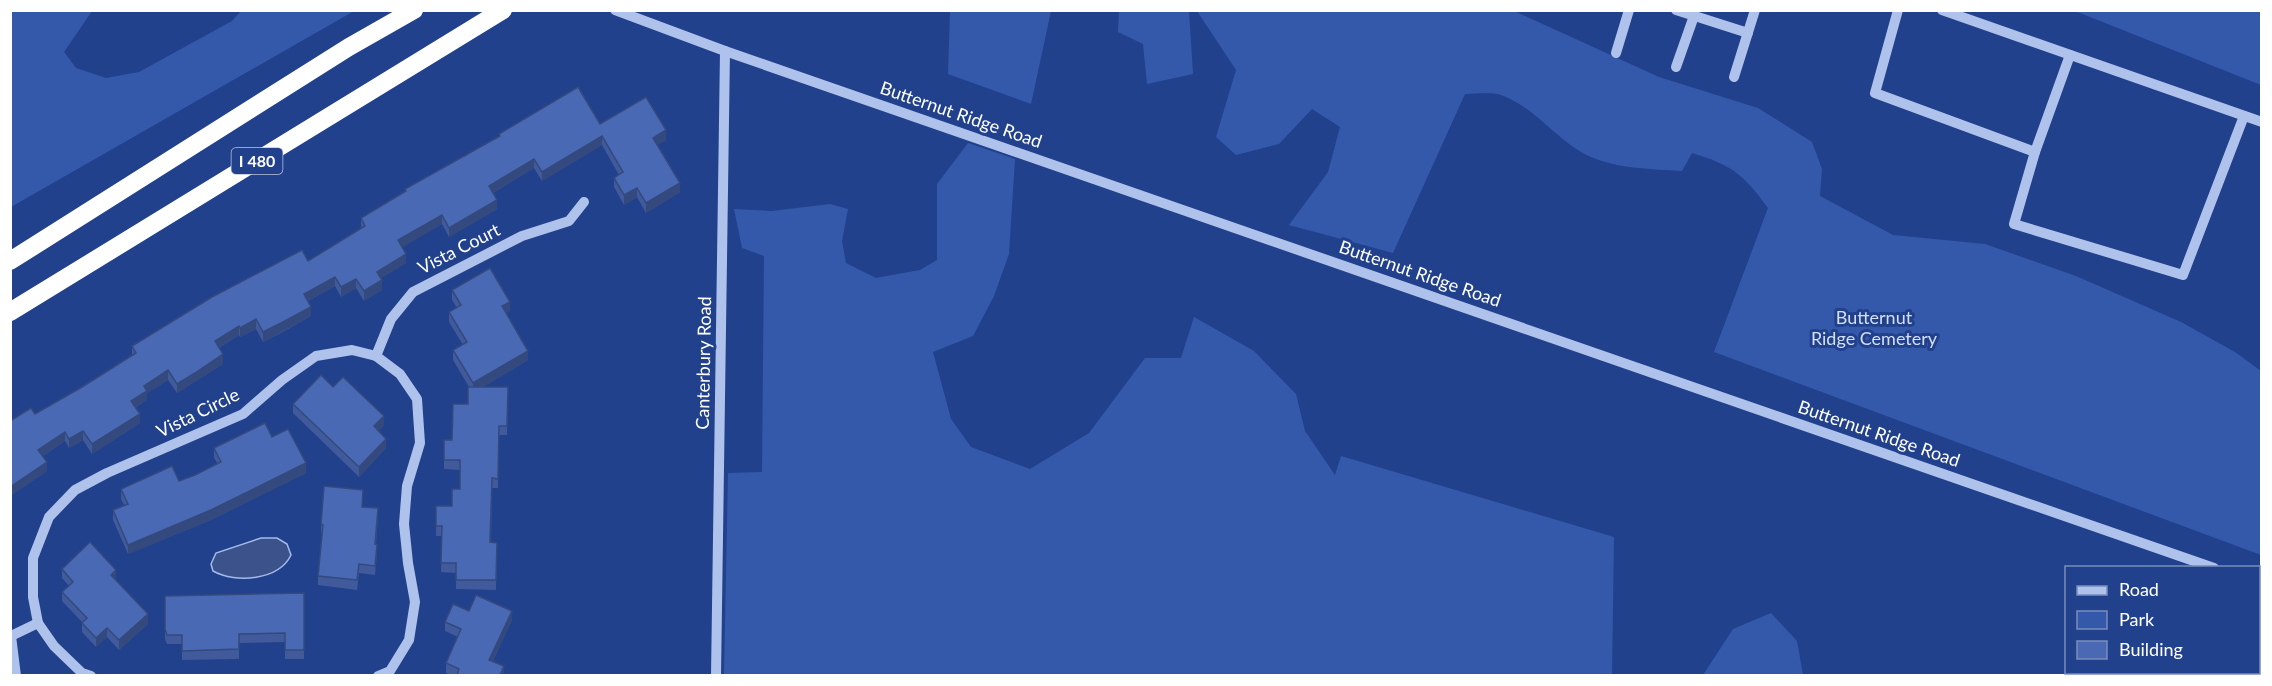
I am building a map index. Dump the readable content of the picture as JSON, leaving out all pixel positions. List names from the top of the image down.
{
  "streets": {
    "highway": ["I 480"],
    "street": [
      "Butternut Ridge Road",
      "Vista Court",
      "Canterbury Road",
      "Vista Circle"
    ]
  },
  "crossings": [
    ["Butternut Ridge Road", "Canterbury Road"],
    ["Vista Court", "Vista Circle"]
  ],
  "parks": ["Butternut Ridge Cemetery"],
  "legend": ["Road", "Park", "Building"]
}
